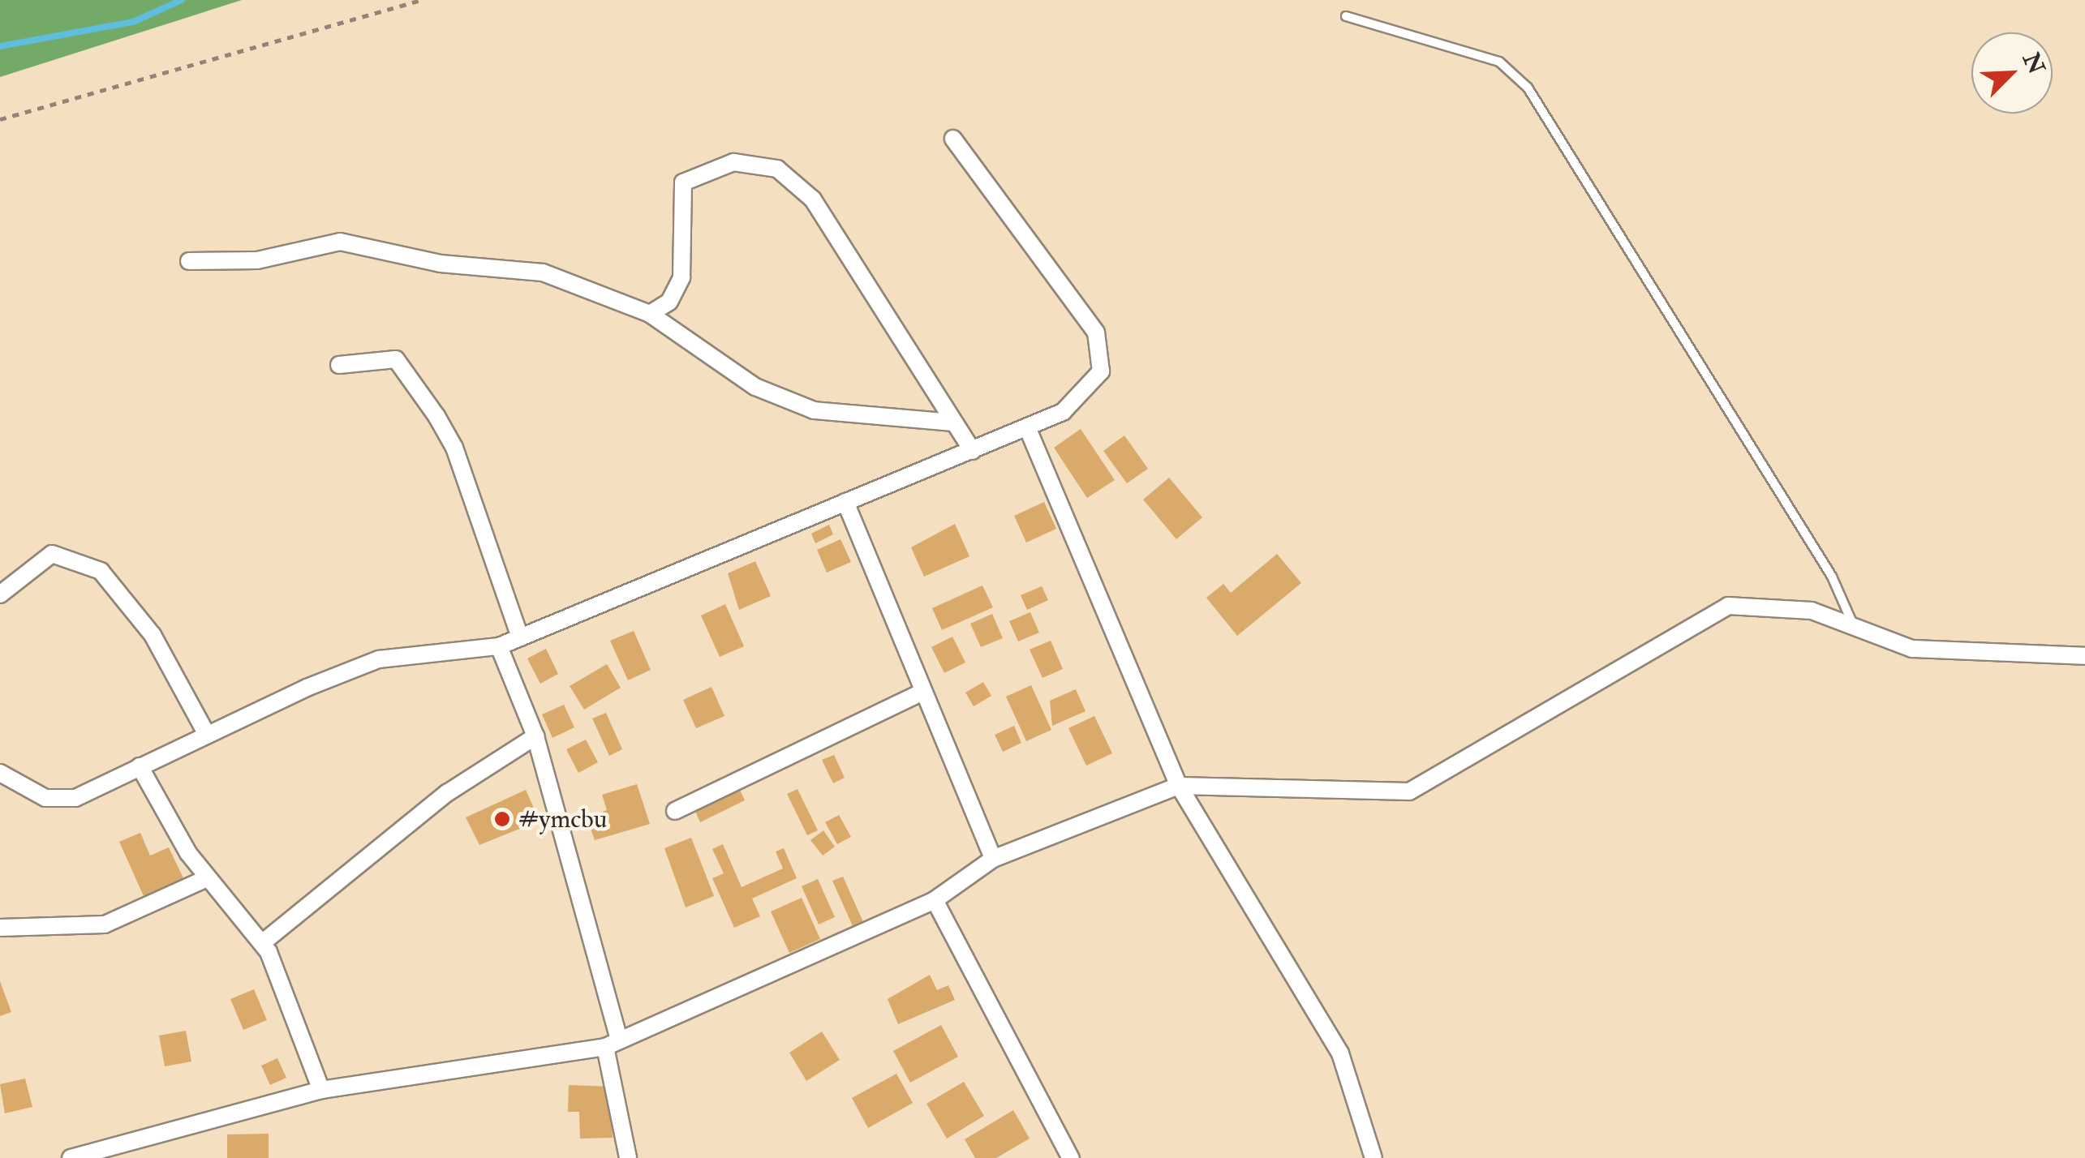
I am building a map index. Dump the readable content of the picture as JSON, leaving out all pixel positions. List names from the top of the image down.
{
  "places": ["#ymcbu"],
  "north": "top right"
}
